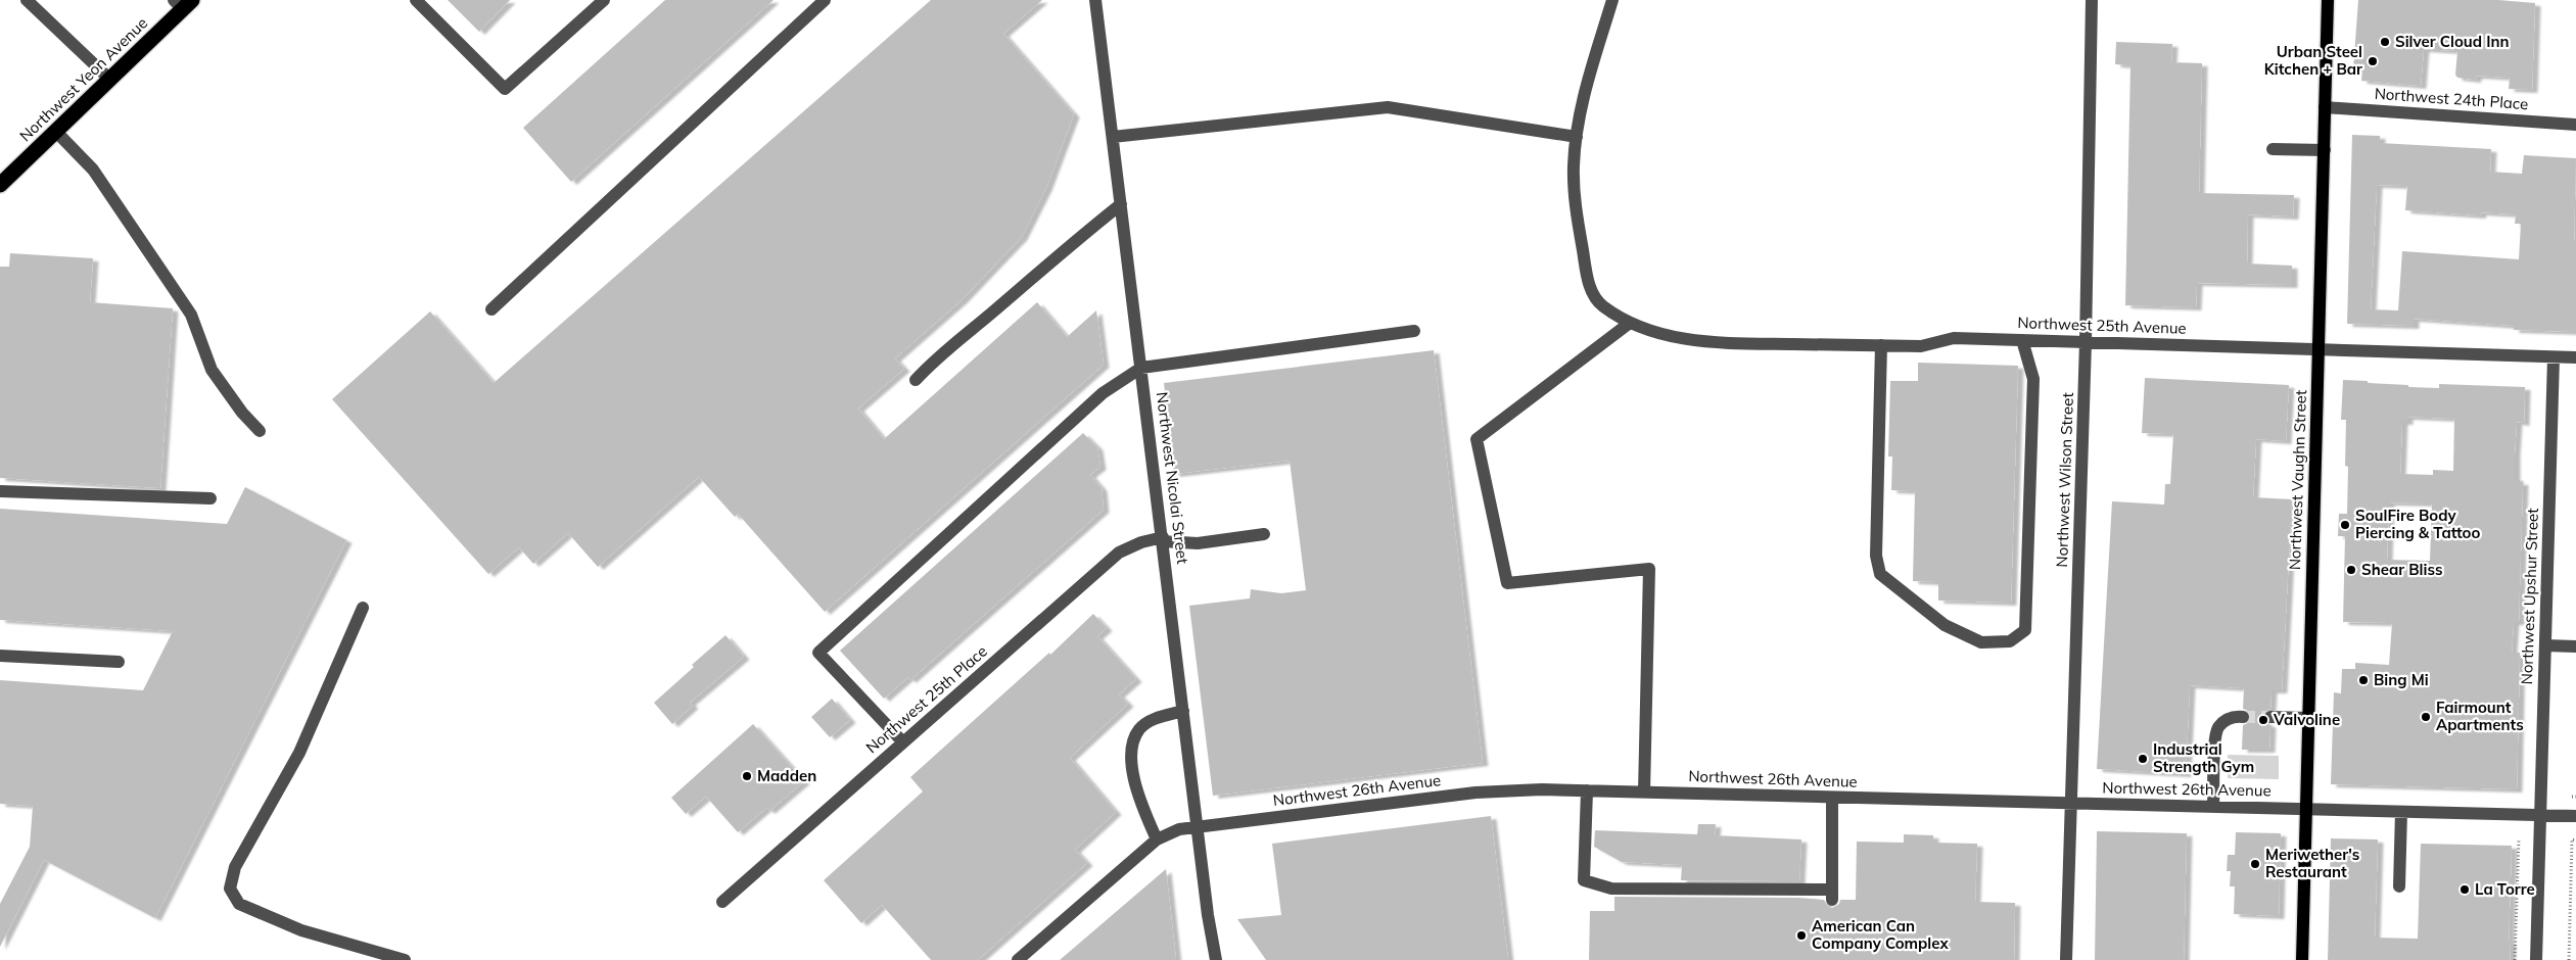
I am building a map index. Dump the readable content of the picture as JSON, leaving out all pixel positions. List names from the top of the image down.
{
  "streets": {
    "highway": ["Northwest Yeon Avenue"],
    "main road": ["Northwest Vaughn Street"],
    "street": [
      "Northwest 24th Place",
      "Northwest 25th Avenue",
      "Northwest Nicolai Street",
      "Northwest Wilson Street",
      "Northwest Upshur Street",
      "Northwest 25th Place",
      "Northwest 26th Avenue"
    ]
  },
  "crossings": [
    ["Northwest 24th Place", "Northwest Vaughn Street"],
    ["Northwest 25th Avenue", "Northwest Wilson Street"],
    ["Northwest 25th Avenue", "Northwest Vaughn Street"],
    ["Northwest 25th Avenue", "Northwest Upshur Street"],
    ["Northwest Nicolai Street", "Northwest 25th Place"],
    ["Northwest Nicolai Street", "Northwest 26th Avenue"],
    ["Northwest Wilson Street", "Northwest 26th Avenue"],
    ["Northwest Vaughn Street", "Northwest 26th Avenue"],
    ["Northwest Upshur Street", "Northwest 26th Avenue"]
  ],
  "places": [
    "Silver Cloud Inn",
    "Urban Steel Kitchen + Bar",
    "SoulFire Body Piercing & Tattoo",
    "Shear Bliss",
    "Bing Mi",
    "Fairmount Apartments",
    "Valvoline",
    "Industrial Strength Gym",
    "Madden",
    "Meriwether's Restaurant",
    "La Torre",
    "American Can Company Complex"
  ]
}
